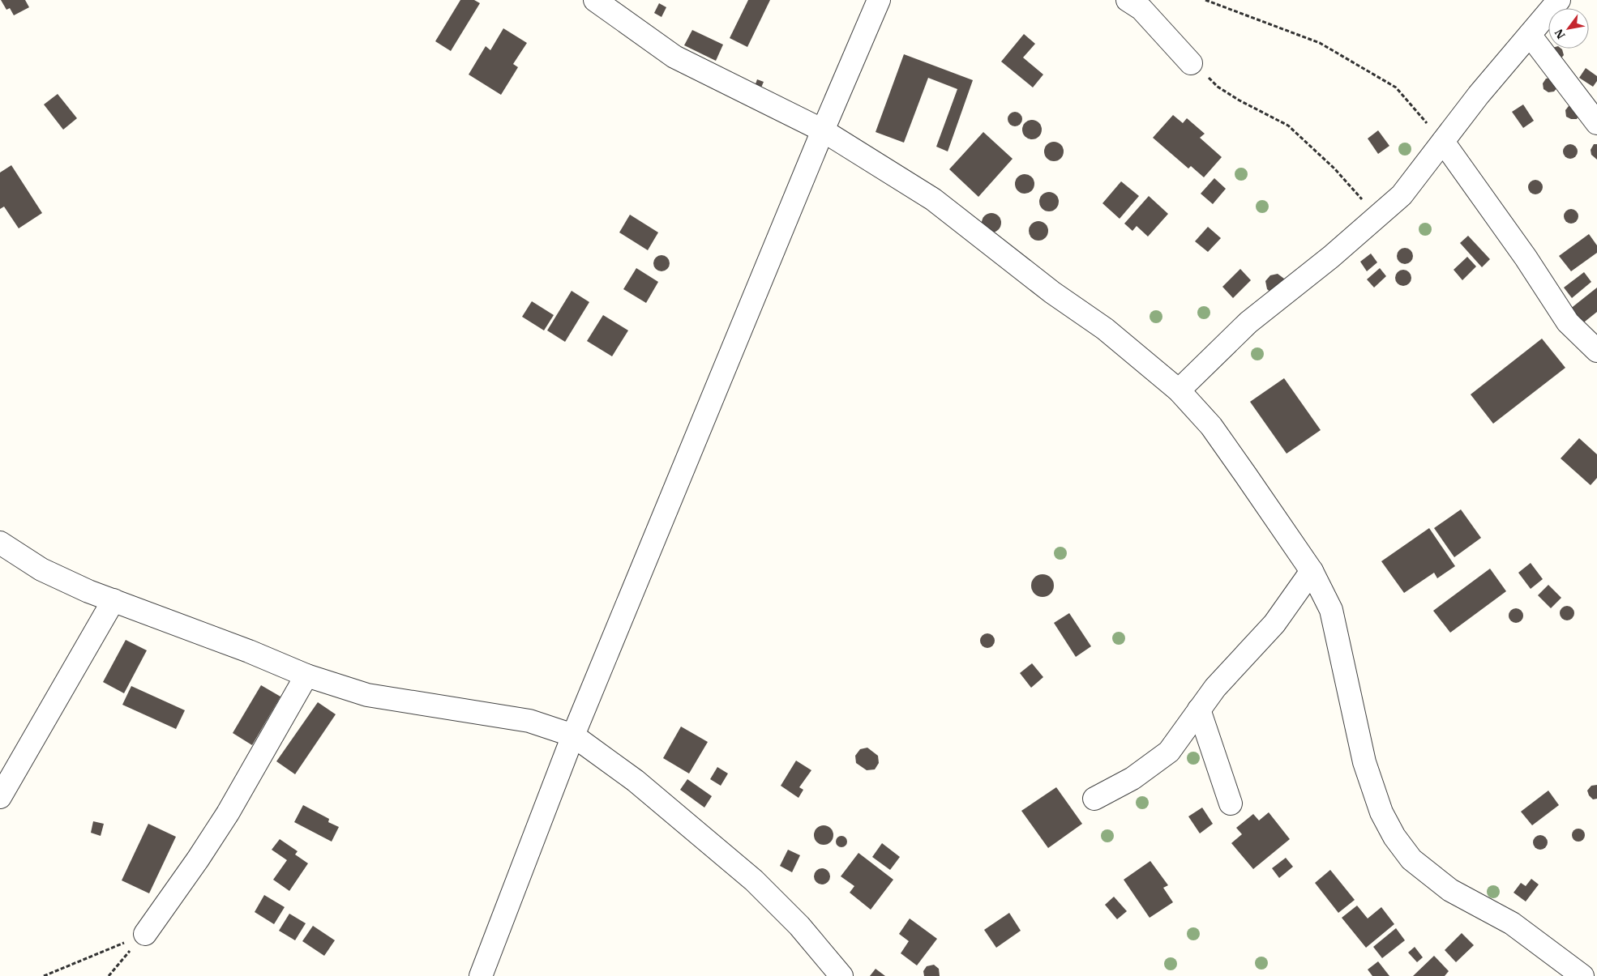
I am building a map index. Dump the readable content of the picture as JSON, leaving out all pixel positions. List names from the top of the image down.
{
  "north": "bottom left"
}
